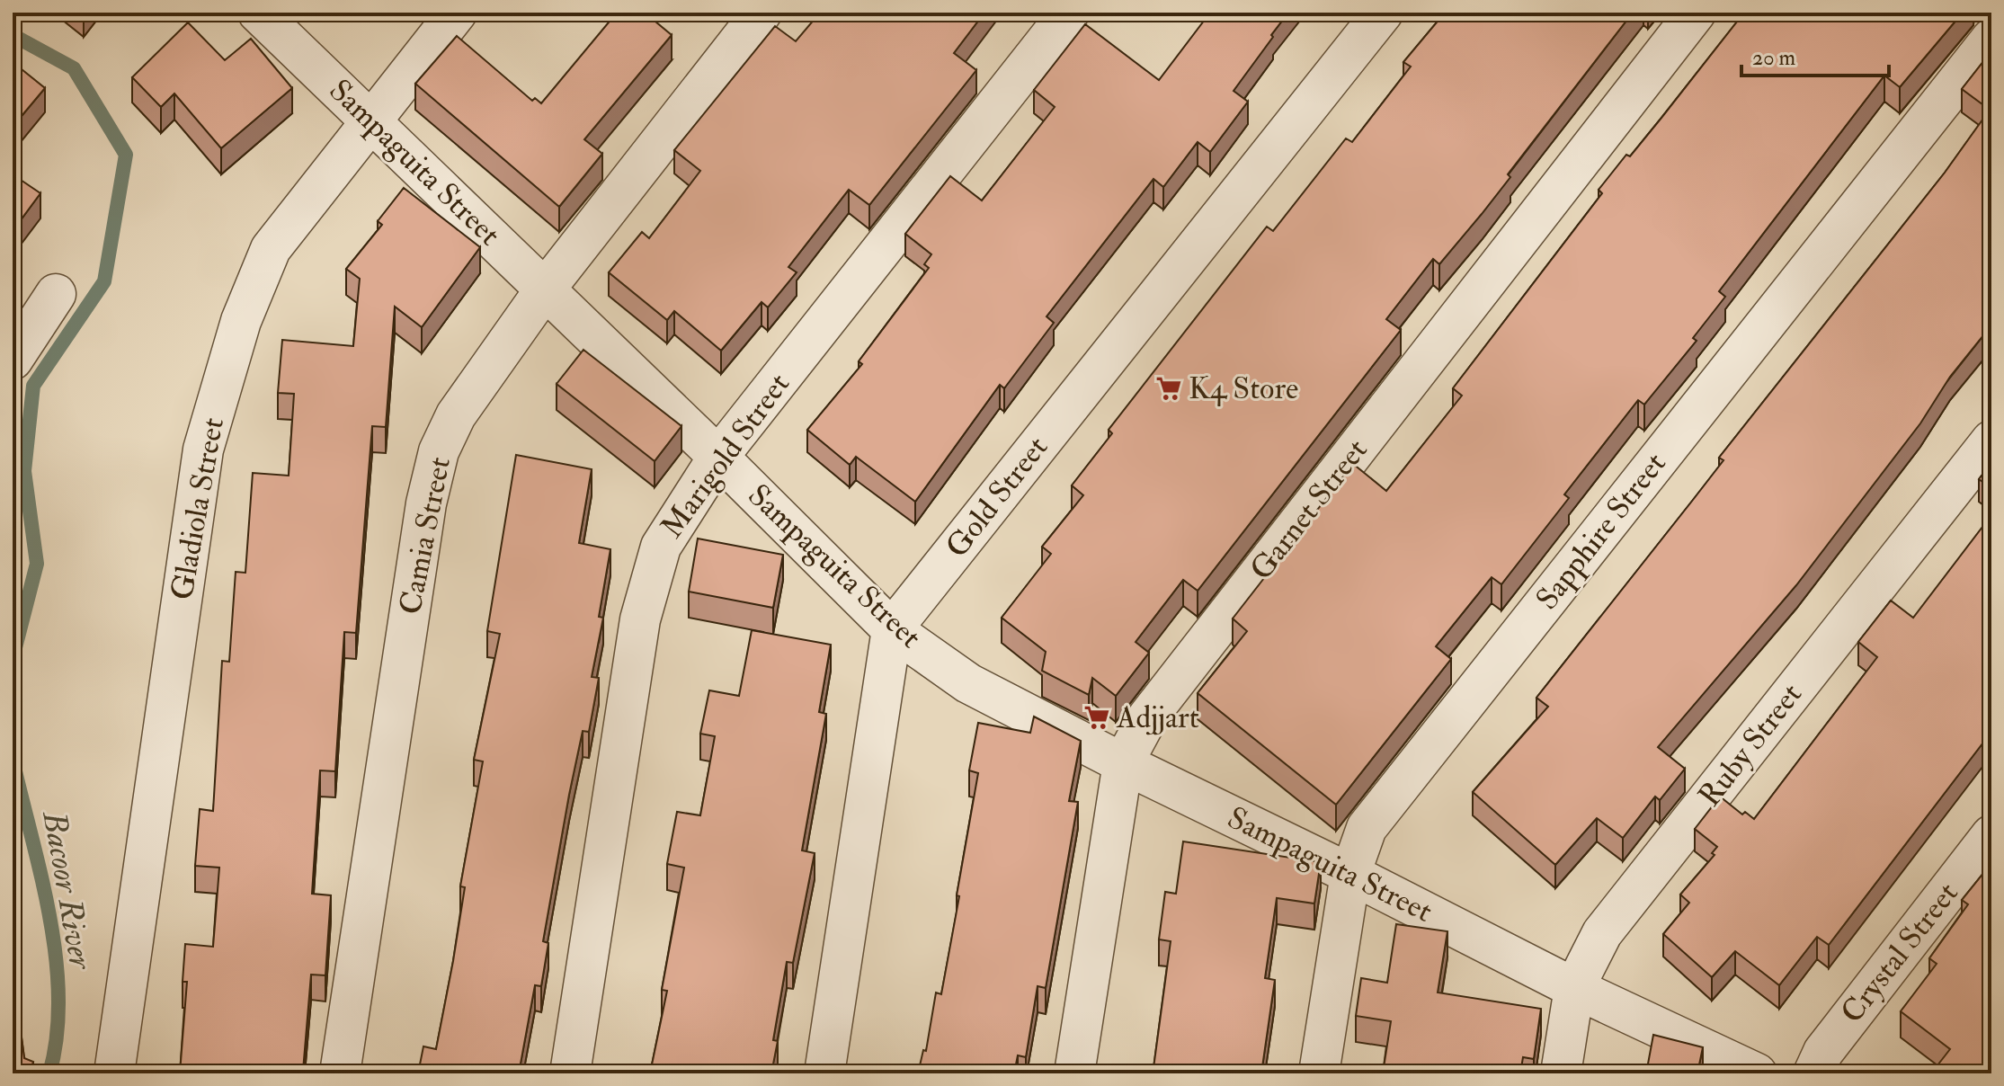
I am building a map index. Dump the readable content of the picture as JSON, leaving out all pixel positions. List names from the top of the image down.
{
  "streets": {
    "street": [
      "Sampaguita Street",
      "Marigold Street",
      "Gold Street",
      "Gladiola Street",
      "Garnet Street",
      "Sapphire Street",
      "Camia Street",
      "Ruby Street",
      "Crystal Street"
    ]
  },
  "crossings": [
    ["Sampaguita Street", "Marigold Street"],
    ["Sampaguita Street", "Gold Street"],
    ["Sampaguita Street", "Gladiola Street"],
    ["Sampaguita Street", "Garnet Street"],
    ["Sampaguita Street", "Sapphire Street"],
    ["Sampaguita Street", "Camia Street"],
    ["Sampaguita Street", "Ruby Street"]
  ],
  "water": ["Bacoor River"],
  "places": {
    "supermarket": ["K4 Store", "Adjjart"]
  },
  "scale_bar": "20 m"
}
